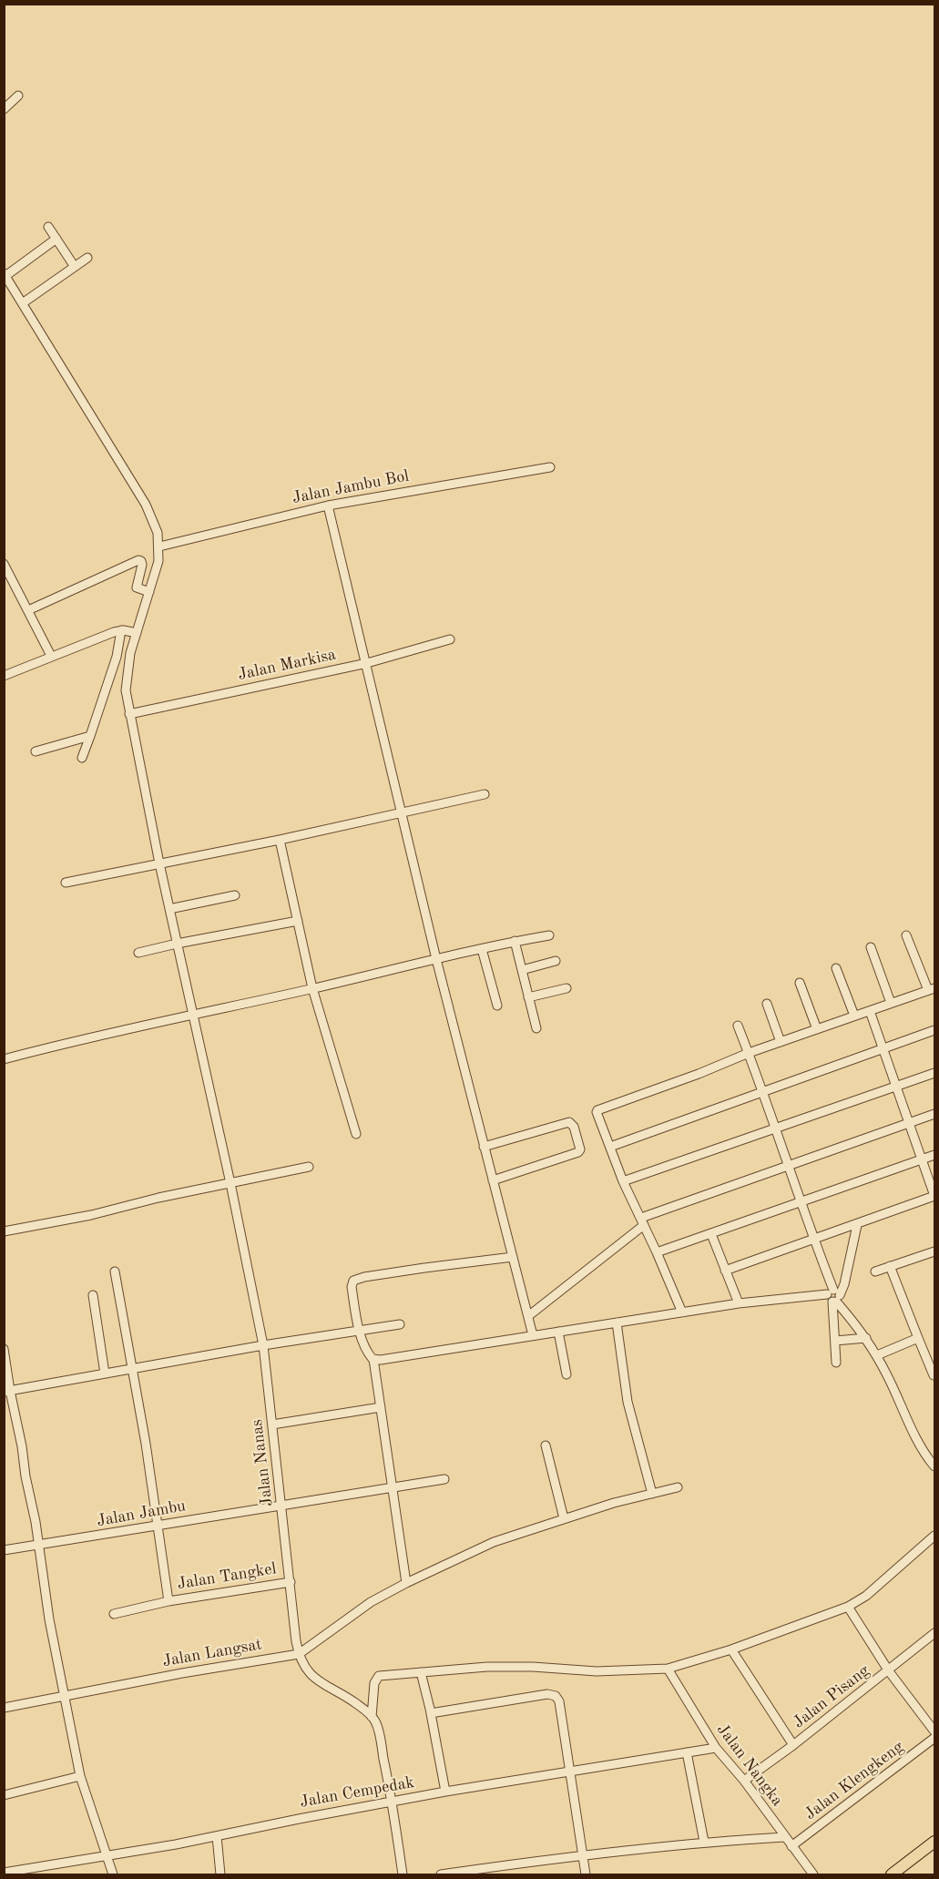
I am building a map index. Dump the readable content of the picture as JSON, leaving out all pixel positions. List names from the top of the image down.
{
  "streets": {
    "street": [
      "Jalan Jambu Bol",
      "Jalan Markisa",
      "Jalan Nanas",
      "Jalan Jambu",
      "Jalan Tangkel",
      "Jalan Langsat",
      "Jalan Pisang",
      "Jalan Nangka",
      "Jalan Klengkeng",
      "Jalan Cempedak"
    ]
  },
  "crossings": [
    ["Jalan Markisa", "Jalan Nanas"],
    ["Jalan Nanas", "Jalan Jambu"],
    ["Jalan Nanas", "Jalan Tangkel"],
    ["Jalan Nanas", "Jalan Langsat"],
    ["Jalan Pisang", "Jalan Nangka"],
    ["Jalan Nangka", "Jalan Klengkeng"],
    ["Jalan Nangka", "Jalan Cempedak"]
  ]
}
